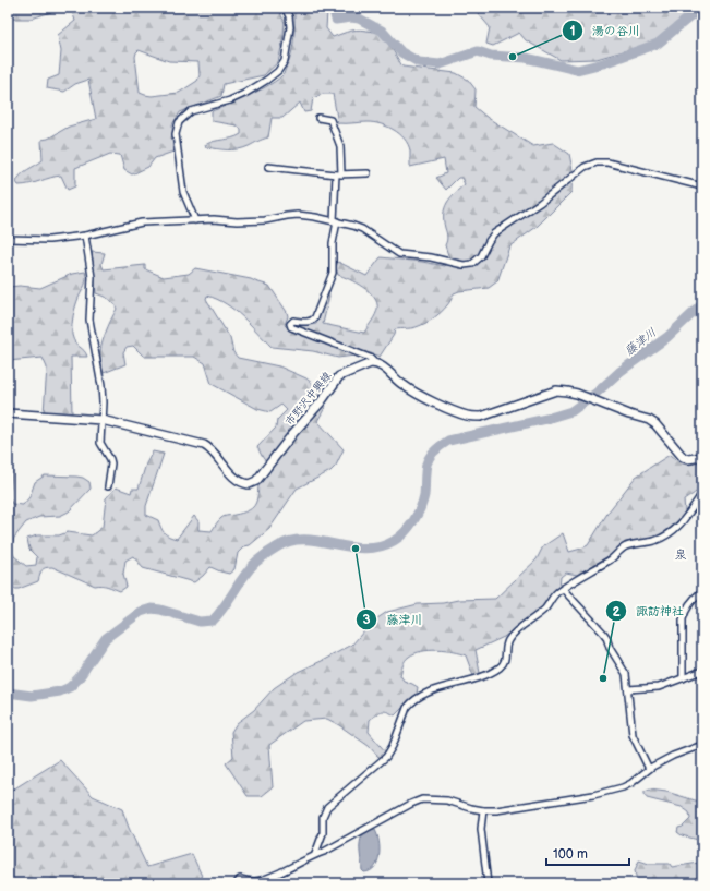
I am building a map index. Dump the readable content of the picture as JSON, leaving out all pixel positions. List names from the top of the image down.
{
  "streets": {
    "main road": ["市野沢中興線"]
  },
  "districts": ["泉"],
  "water": ["藤津川"],
  "places": ["湯の谷川", "藤津川", "諏訪神社"],
  "scale_bar": "100 m"
}
